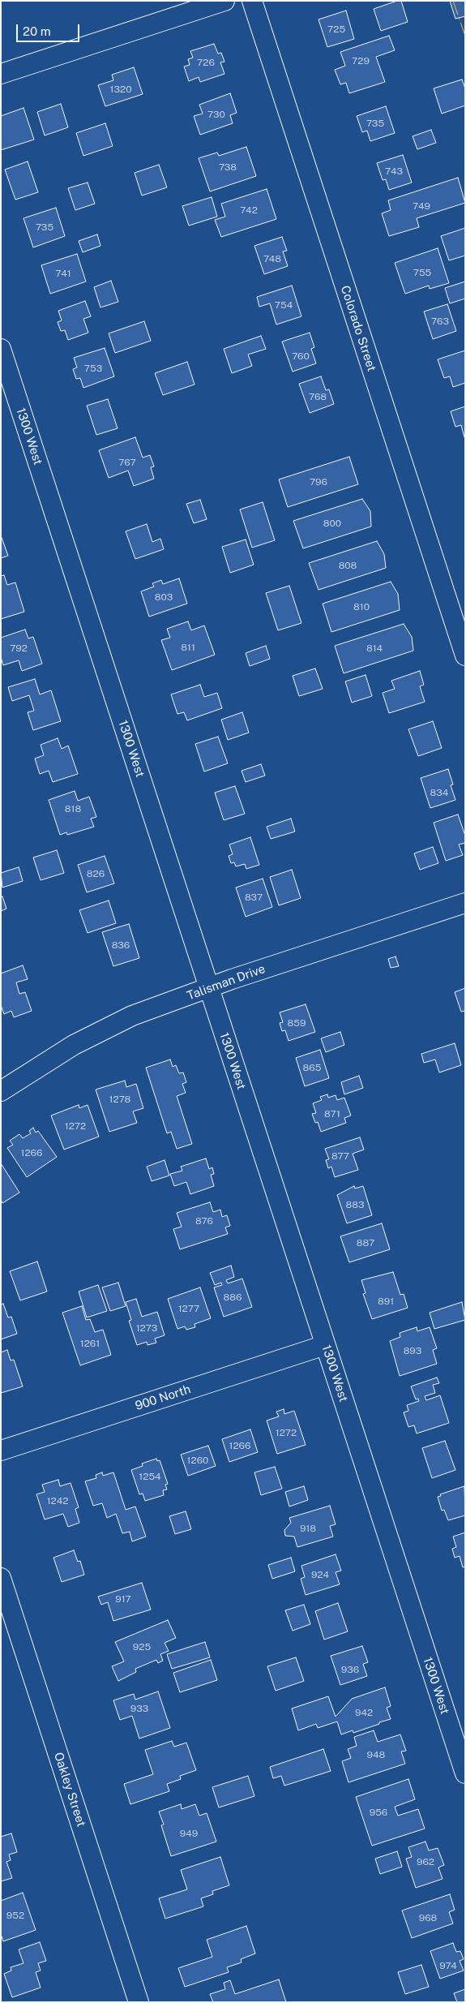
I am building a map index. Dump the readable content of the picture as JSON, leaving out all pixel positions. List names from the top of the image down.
{
  "streets": {
    "street": [
      "Colorado Street",
      "1300 West",
      "Talisman Drive",
      "900 North",
      "Oakley Street"
    ]
  },
  "crossings": [
    ["1300 West", "Talisman Drive"],
    ["1300 West", "900 North"]
  ],
  "house_numbers": [
    "725",
    "729",
    "726",
    "1320",
    "730",
    "735",
    "738",
    "743",
    "749",
    "742",
    "735",
    "748",
    "755",
    "741",
    "754",
    "763",
    "760",
    "753",
    "768",
    "767",
    "796",
    "800",
    "808",
    "803",
    "810",
    "811",
    "792",
    "814",
    "834",
    "818",
    "826",
    "837",
    "836",
    "859",
    "865",
    "1278",
    "871",
    "1272",
    "1266",
    "877",
    "883",
    "876",
    "887",
    "886",
    "891",
    "1277",
    "1273",
    "1261",
    "893",
    "1272",
    "1266",
    "1260",
    "1254",
    "1242",
    "918",
    "924",
    "917",
    "925",
    "936",
    "933",
    "942",
    "948",
    "956",
    "949",
    "962",
    "952",
    "968",
    "974"
  ],
  "scale_bar": "20 m"
}
